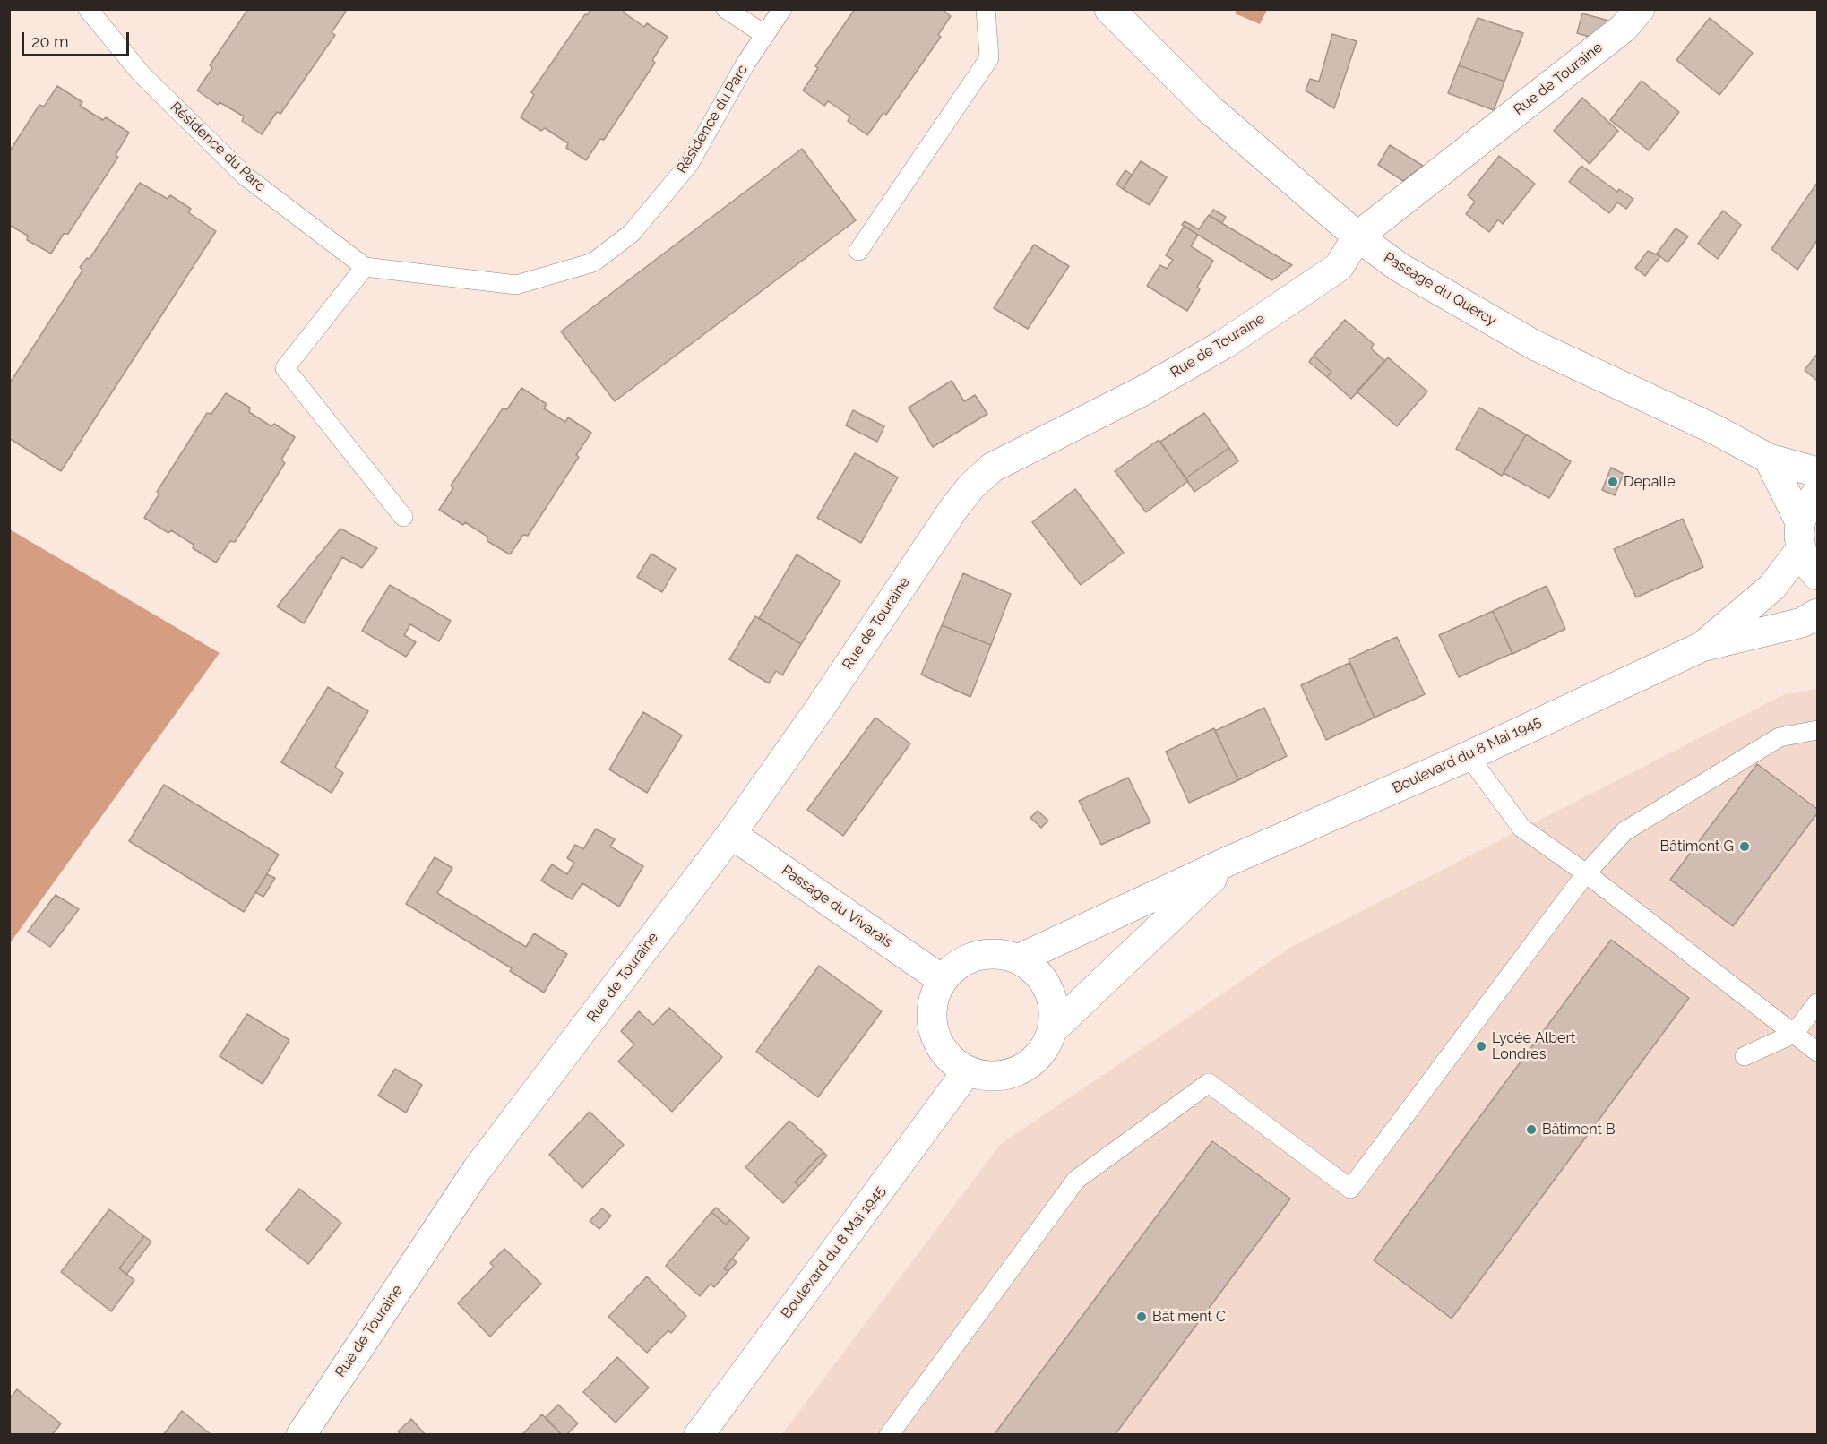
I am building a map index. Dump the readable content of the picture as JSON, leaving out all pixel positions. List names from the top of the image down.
{
  "streets": {
    "street": [
      "Rue de Touraine",
      "Passage du Quercy",
      "Boulevard du 8 Mai 1945",
      "Passage du Vivarais"
    ],
    "lane": ["Résidence du Parc"]
  },
  "crossings": [
    ["Rue de Touraine", "Passage du Quercy"],
    ["Rue de Touraine", "Passage du Vivarais"],
    ["Boulevard du 8 Mai 1945", "Passage du Vivarais"]
  ],
  "places": [
    "Depalle",
    "Bâtiment G",
    "Lycée Albert Londres",
    "Bâtiment B",
    "Bâtiment C"
  ],
  "scale_bar": "20 m"
}
